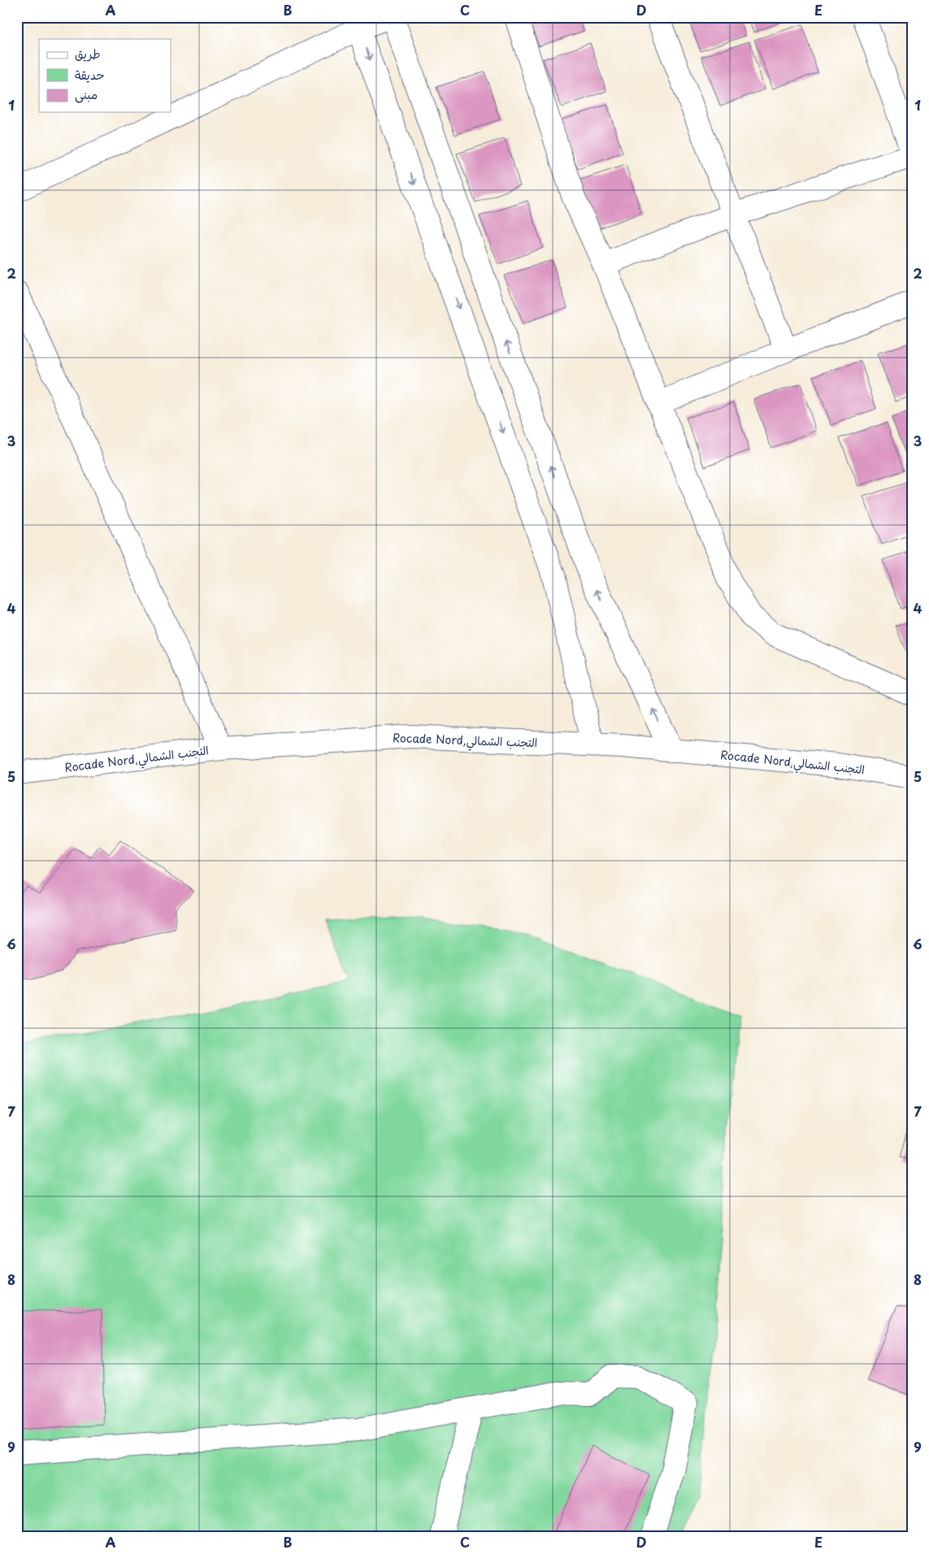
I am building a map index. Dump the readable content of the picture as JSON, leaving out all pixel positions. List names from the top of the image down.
{
  "streets": {
    "street": ["Rocade Nord,التجنب الشمالي"]
  },
  "legend": ["طريق", "حديقة", "مبنى"],
  "grid": {
    "columns": [
      "A",
      "B",
      "C",
      "D",
      "E"
    ],
    "rows": [
      "1",
      "2",
      "3",
      "4",
      "5",
      "6",
      "7",
      "8",
      "9"
    ]
  }
}
